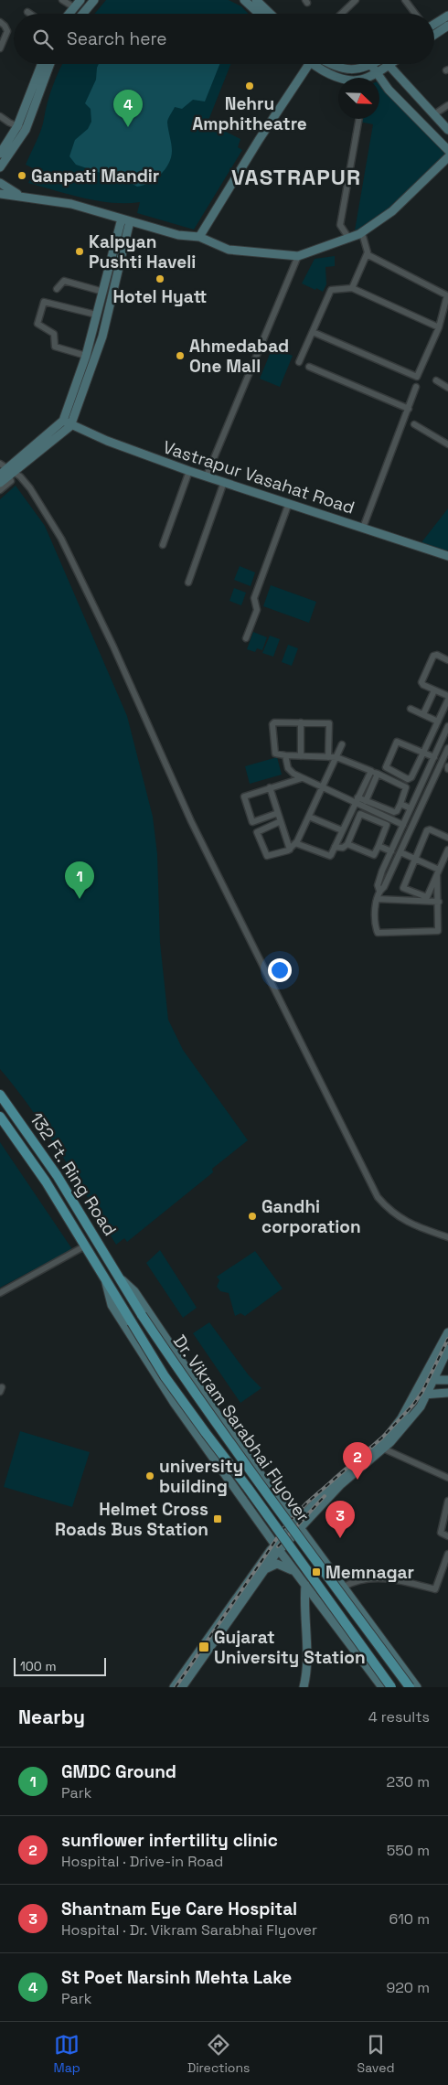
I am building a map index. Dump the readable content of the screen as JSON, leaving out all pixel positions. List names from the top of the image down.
{
  "streets": {
    "main road": ["132 Ft. Ring Road", "Dr. Vikram Sarabhai Flyover"],
    "street": ["Vastrapur Vasahat Road"]
  },
  "crossings": [
    ["132 Ft. Ring Road", "Dr. Vikram Sarabhai Flyover"]
  ],
  "districts": ["VASTRAPUR"],
  "places": {
    "other": [
      "Nehru Amphitheatre",
      "Ganpati Mandir",
      "Kalpyan Pushti Haveli",
      "Hotel Hyatt",
      "Ahmedabad One Mall",
      "Gandhi corporation",
      "university building"
    ],
    "transit": ["Helmet Cross Roads Bus Station", "Memnagar", "Gujarat University Station"]
  },
  "scale_bar": "100 m",
  "north": "bottom right",
  "page": {
    "search": "Search here",
    "pins": [
      "4",
      "1",
      "2",
      "3"
    ],
    "scale": "100 m",
    "heading": ["Nearby", "4 results"],
    "list": [
      {
        "mark": "1",
        "name": "GMDC Ground",
        "note": "Park",
        "value": "230 m"
      },
      {
        "mark": "2",
        "name": "sunflower infertility clinic",
        "note": "Hospital · Drive-in Road",
        "value": "550 m"
      },
      {
        "mark": "3",
        "name": "Shantnam Eye Care Hospital",
        "note": "Hospital · Dr. Vikram Sarabhai Flyover",
        "value": "610 m"
      },
      {
        "mark": "4",
        "name": "St Poet Narsinh Mehta Lake",
        "note": "Park",
        "value": "920 m"
      }
    ],
    "nav": ["Map", "Directions", "Saved"]
  }
}
